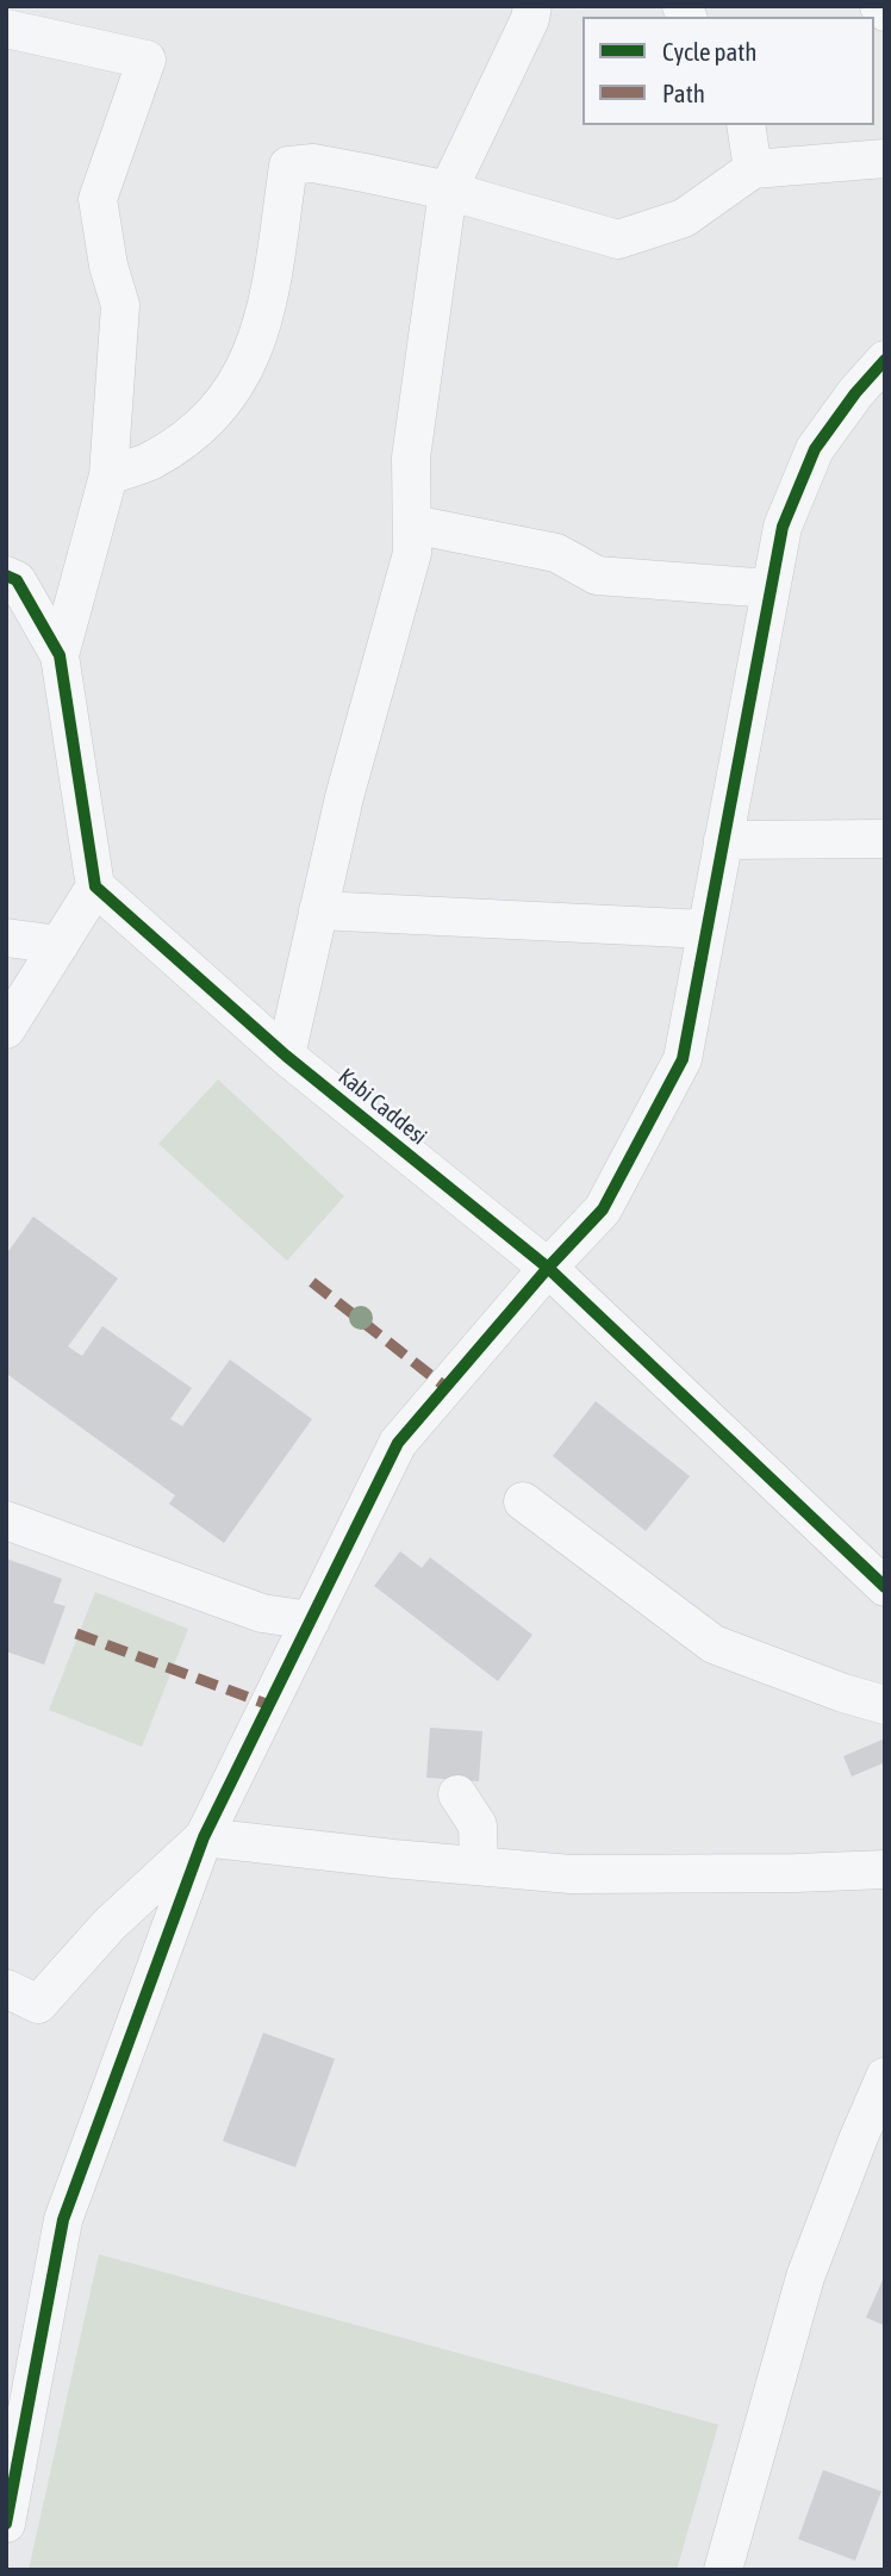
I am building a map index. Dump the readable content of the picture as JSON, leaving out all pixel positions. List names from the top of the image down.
{
  "streets": {
    "street": ["Kabi Caddesi"]
  },
  "legend": ["Cycle path", "Path"]
}
